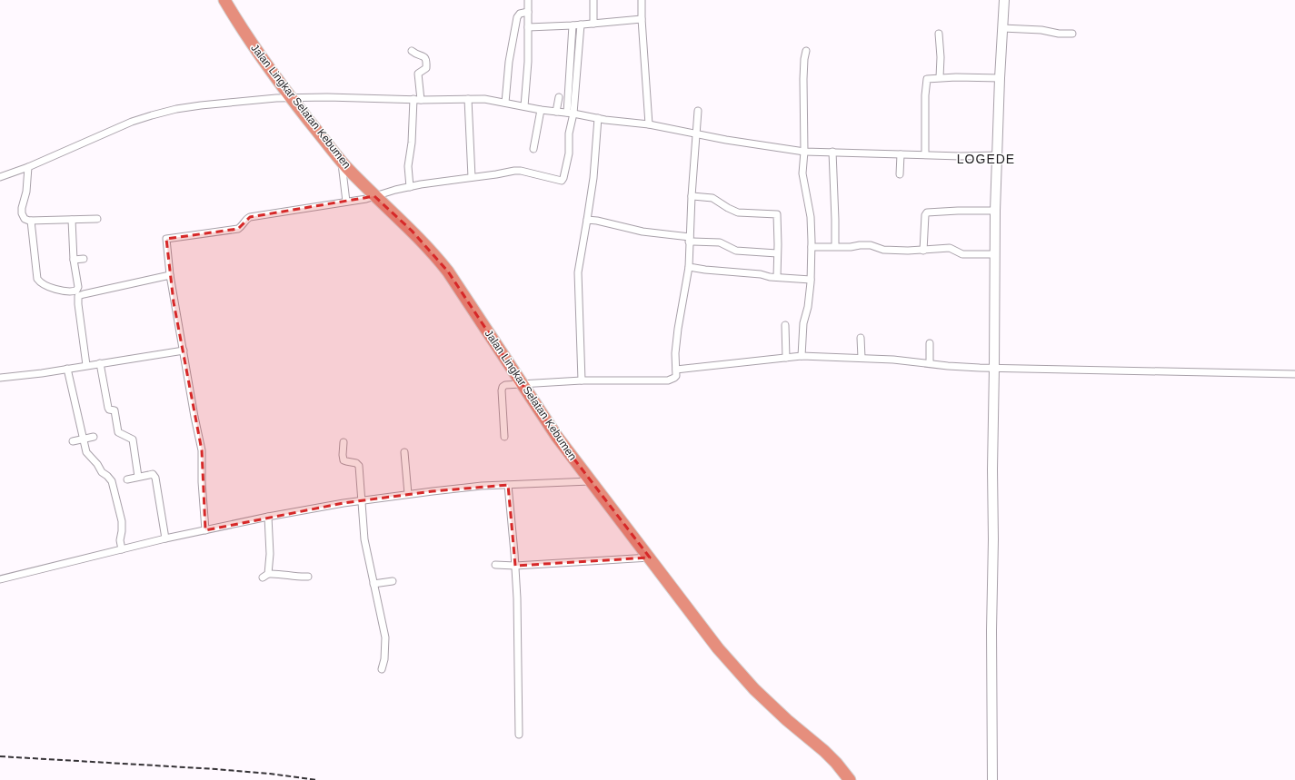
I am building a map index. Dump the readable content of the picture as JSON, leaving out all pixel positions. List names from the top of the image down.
{
  "streets": {
    "highway": ["Jalan Lingkar Selatan Kebumen"]
  },
  "districts": ["LOGEDE"]
}
